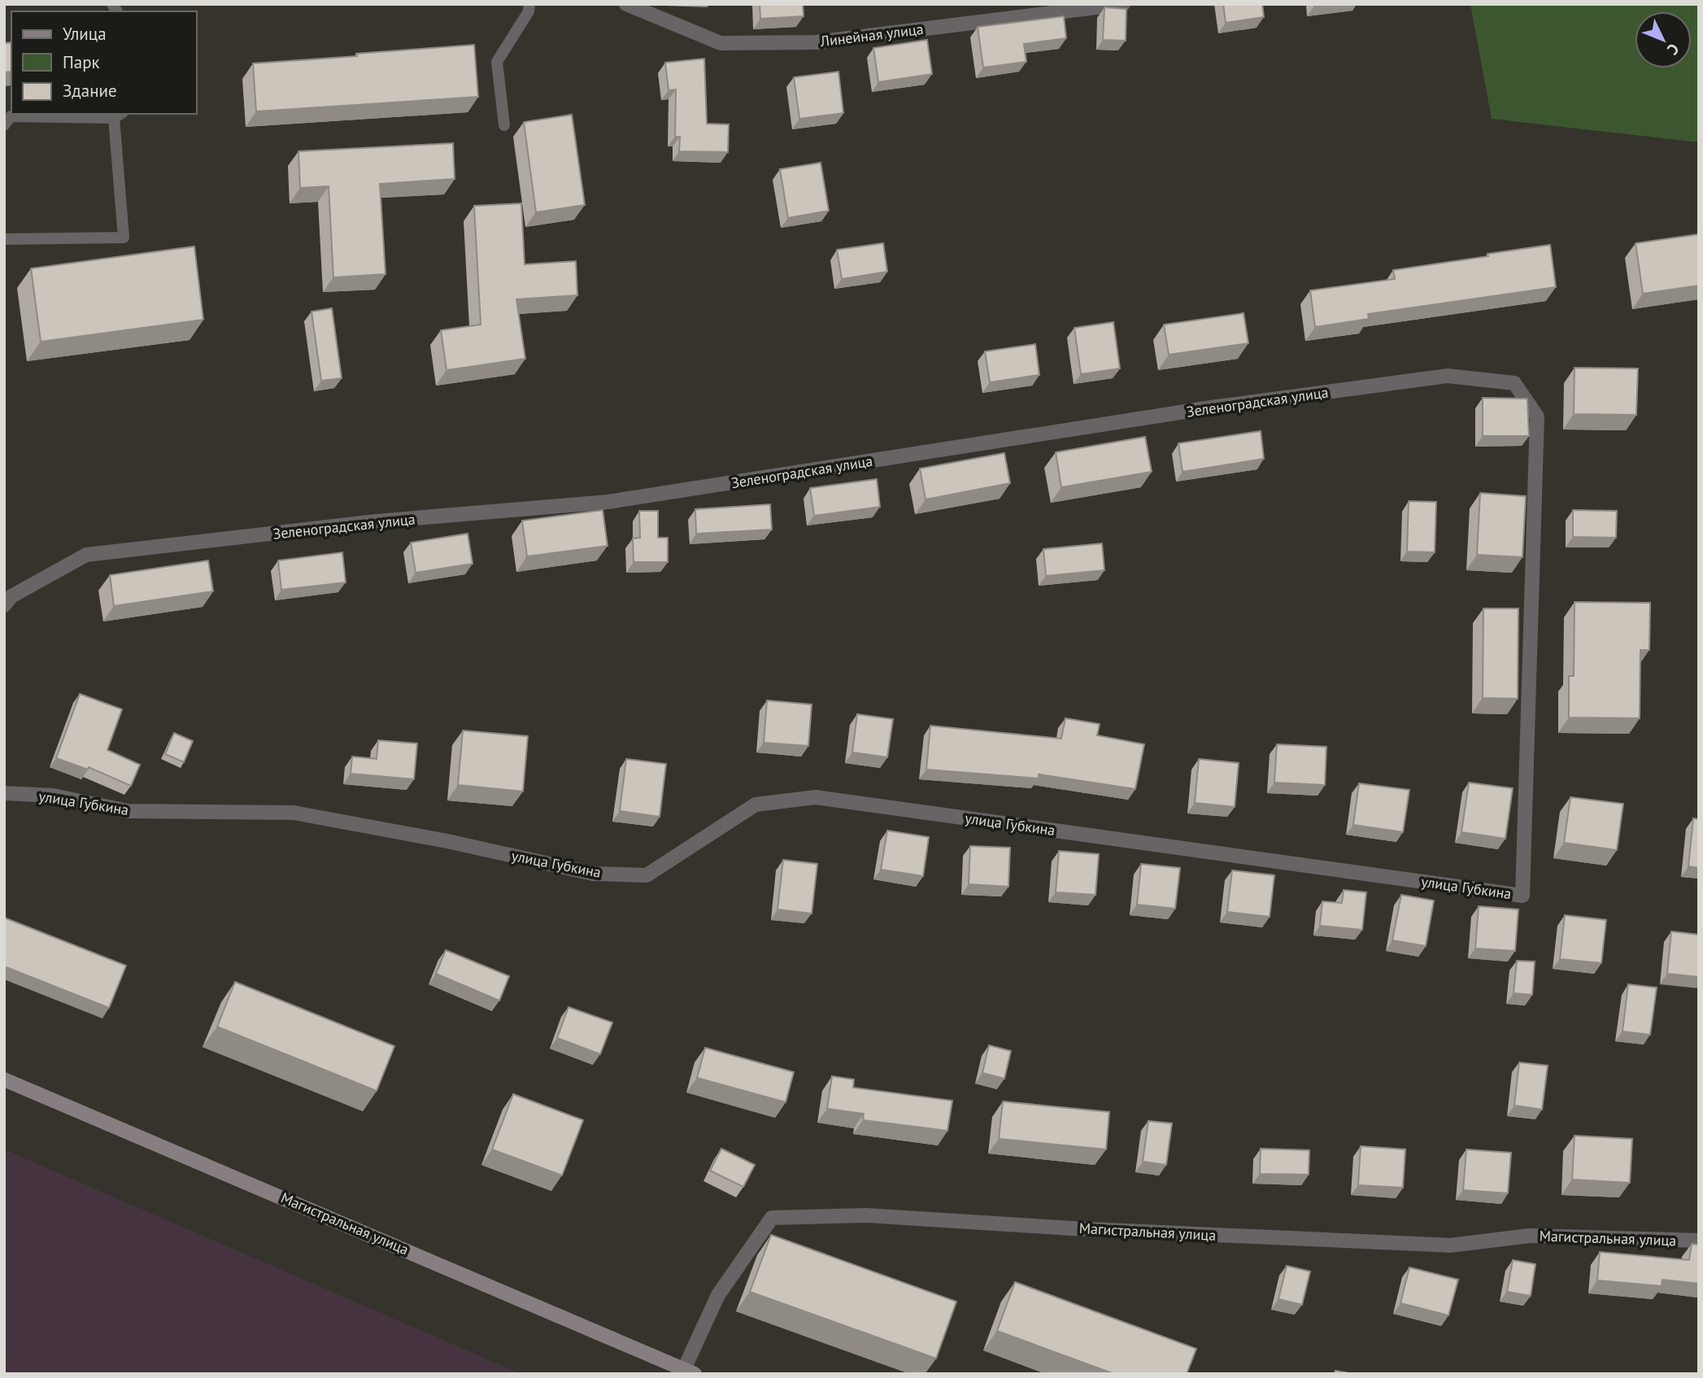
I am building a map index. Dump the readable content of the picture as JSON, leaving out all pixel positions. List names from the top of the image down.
{
  "streets": {
    "main road": ["Магистральная улица"],
    "street": ["Линейная улица", "Зеленоградская улица", "улица Губкина"]
  },
  "crossings": [
    ["Зеленоградская улица", "улица Губкина"]
  ],
  "legend": ["Улица", "Парк", "Здание"],
  "north": "bottom right"
}
